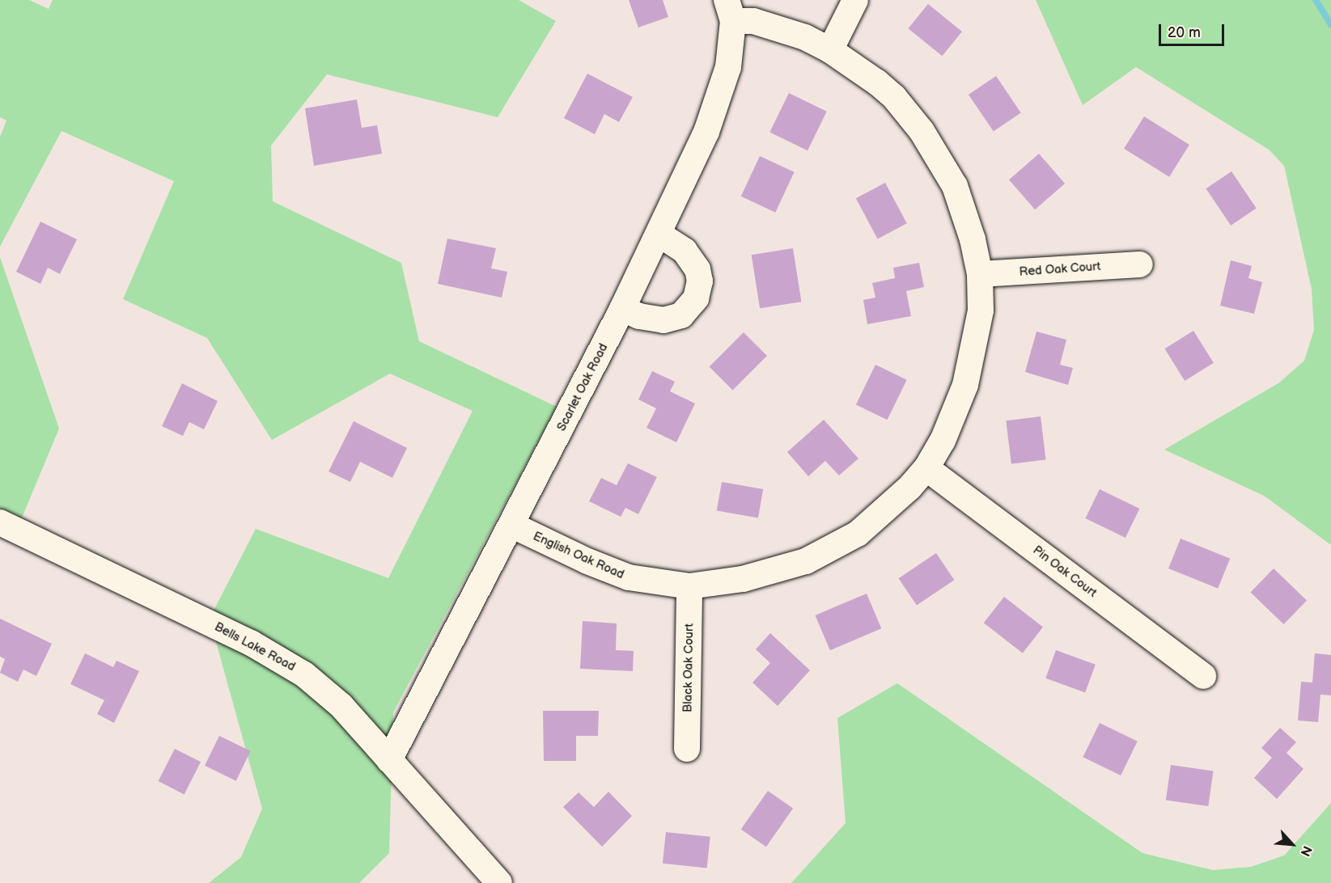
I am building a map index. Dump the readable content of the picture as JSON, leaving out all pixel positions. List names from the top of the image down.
{
  "streets": {
    "street": [
      "Red Oak Court",
      "Scarlet Oak Road",
      "English Oak Road",
      "Pin Oak Court",
      "Bells Lake Road",
      "Black Oak Court"
    ]
  },
  "crossings": [
    ["Red Oak Court", "English Oak Road"],
    ["Scarlet Oak Road", "English Oak Road"],
    ["Scarlet Oak Road", "Bells Lake Road"],
    ["English Oak Road", "Pin Oak Court"],
    ["English Oak Road", "Black Oak Court"]
  ],
  "scale_bar": "20 m",
  "north": "bottom right"
}
